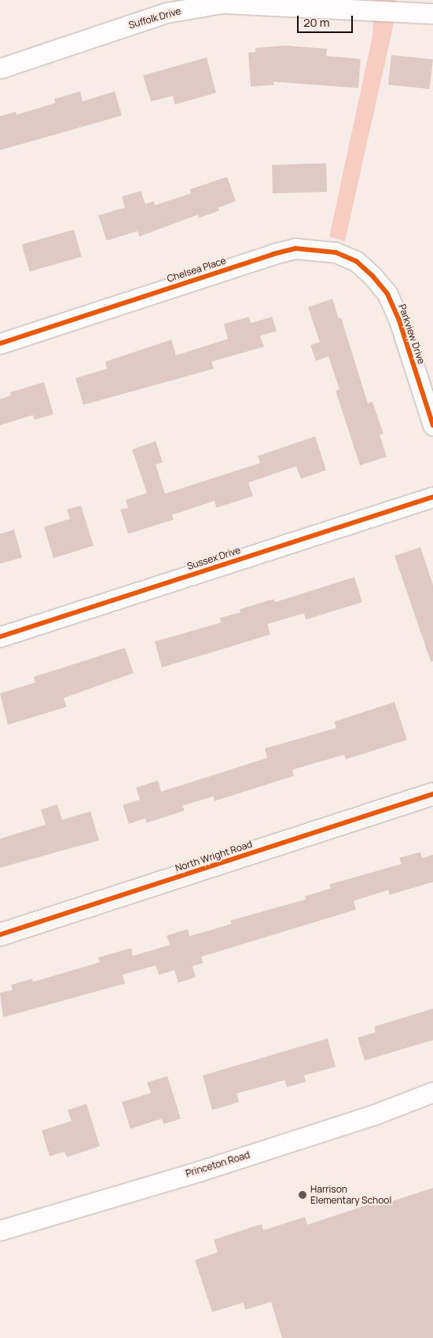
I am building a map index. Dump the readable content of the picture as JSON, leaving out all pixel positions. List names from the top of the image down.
{
  "streets": {
    "main road": ["North Wright Road"],
    "street": [
      "Suffolk Drive",
      "Chelsea Place",
      "Parkview Drive",
      "Sussex Drive",
      "Princeton Road"
    ]
  },
  "crossings": [
    ["Chelsea Place", "Parkview Drive"]
  ],
  "places": ["Harrison Elementary School"],
  "scale_bar": "20 m"
}
